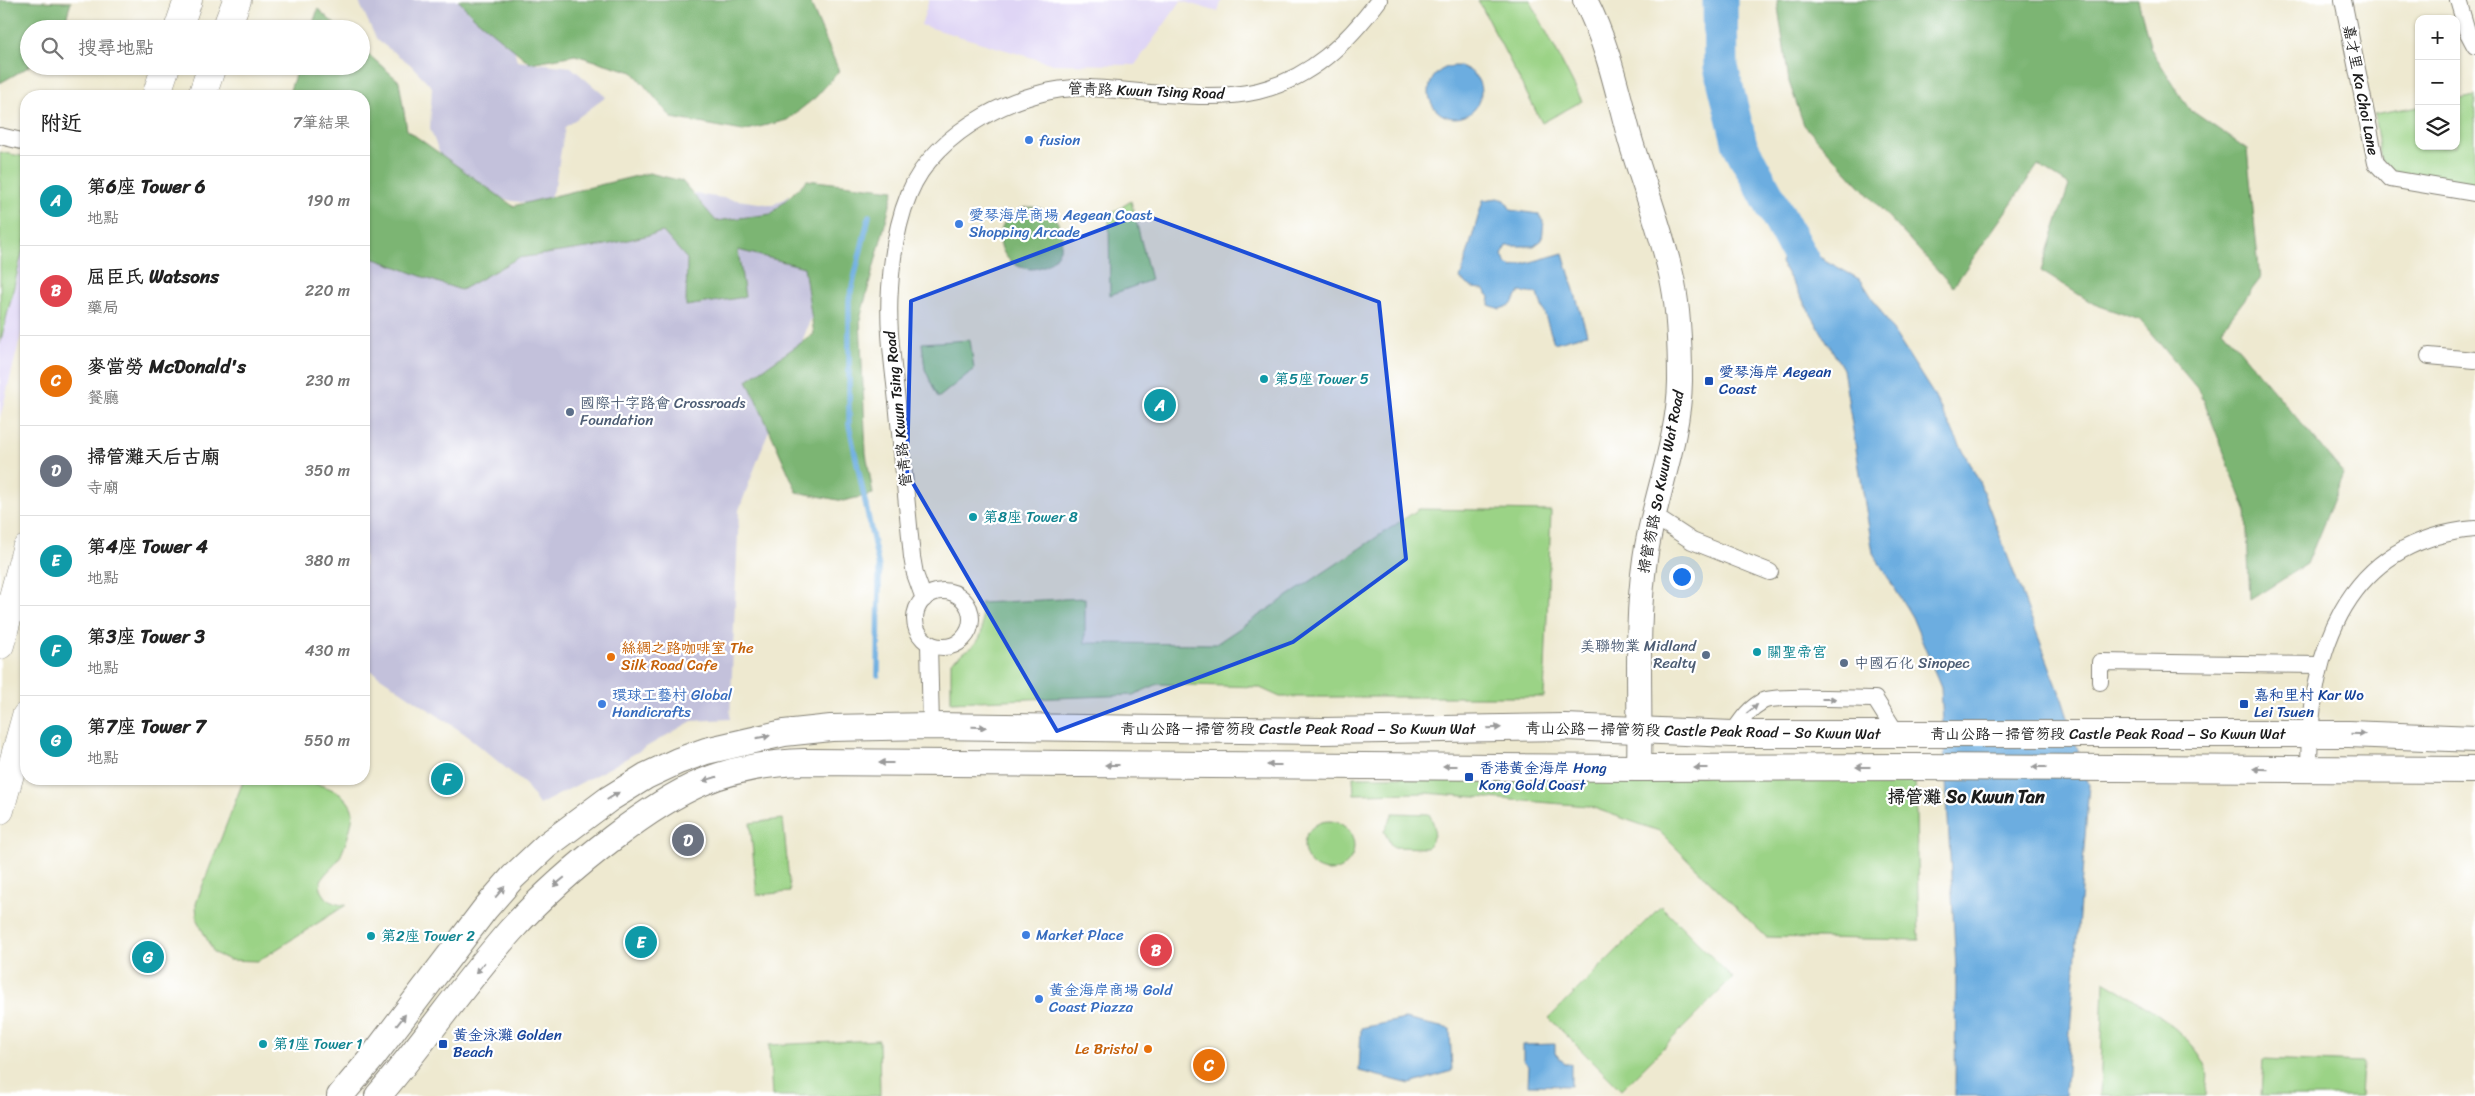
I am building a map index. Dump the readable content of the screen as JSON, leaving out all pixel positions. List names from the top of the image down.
{
  "streets": {
    "main road": ["青山公路－掃管笏段 Castle Peak Road – So Kwun Wat"],
    "street": ["嘉才里 Ka Choi Lane", "管青路 Kwun Tsing Road", "掃管笏路 So Kwun Wat Road"]
  },
  "crossings": [
    ["掃管笏路 So Kwun Wat Road", "青山公路－掃管笏段 Castle Peak Road – So Kwun Wat"]
  ],
  "districts": ["掃管灘 So Kwun Tan"],
  "places": {
    "other": [
      "fusion",
      "愛琴海岸商場 Aegean Coast Shopping Arcade",
      "第5座 Tower 5",
      "國際十字路會 Crossroads Foundation",
      "第8座 Tower 8",
      "關聖帝宮",
      "美聯物業 Midland Realty",
      "絲綢之路咖啡室 The Silk Road Cafe",
      "中國石化 Sinopec",
      "環球工藝村 Global Handicrafts",
      "Market Place",
      "第2座 Tower 2",
      "黃金海岸商場 Gold Coast Piazza",
      "第1座 Tower 1",
      "Le Bristol"
    ],
    "transit": [
      "愛琴海岸 Aegean Coast",
      "嘉和里村 Kar Wo Lei Tsuen",
      "香港黃金海岸 Hong Kong Gold Coast",
      "黃金泳灘 Golden Beach"
    ]
  },
  "page": {
    "map_buttons": ["+", "−"],
    "search": "搜尋地點",
    "heading": ["附近", "7筆結果"],
    "list": [
      {
        "mark": "A",
        "name": "第6座 Tower 6",
        "note": "地點",
        "value": "190 m"
      },
      {
        "mark": "B",
        "name": "屈臣氏 Watsons",
        "note": "藥局",
        "value": "220 m"
      },
      {
        "mark": "C",
        "name": "麥當勞 McDonald's",
        "note": "餐廳",
        "value": "230 m"
      },
      {
        "mark": "D",
        "name": "掃管灘天后古廟",
        "note": "寺廟",
        "value": "350 m"
      },
      {
        "mark": "E",
        "name": "第4座 Tower 4",
        "note": "地點",
        "value": "380 m"
      },
      {
        "mark": "F",
        "name": "第3座 Tower 3",
        "note": "地點",
        "value": "430 m"
      },
      {
        "mark": "G",
        "name": "第7座 Tower 7",
        "note": "地點",
        "value": "550 m"
      }
    ],
    "pins": [
      "A",
      "F",
      "D",
      "E",
      "B",
      "G",
      "C"
    ]
  }
}
